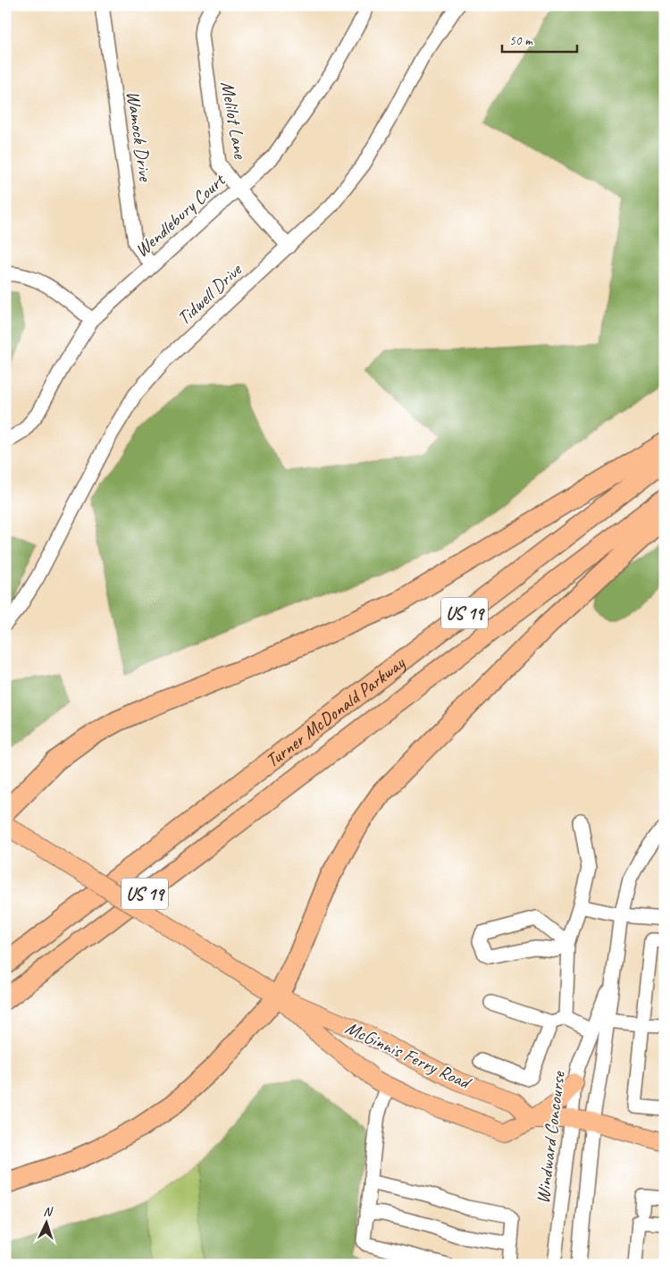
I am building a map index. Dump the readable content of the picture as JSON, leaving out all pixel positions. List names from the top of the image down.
{
  "streets": {
    "highway": ["US 19", "Turner McDonald Parkway"],
    "main road": ["McGinnis Ferry Road"],
    "street": [
      "Melilot Lane",
      "Wamock Drive",
      "Wendlebury Court",
      "Tidwell Drive",
      "Windward Concourse"
    ]
  },
  "crossings": [
    ["Melilot Lane", "Wendlebury Court"],
    ["Melilot Lane", "Tidwell Drive"],
    ["Wamock Drive", "Wendlebury Court"],
    ["McGinnis Ferry Road", "Windward Concourse"]
  ],
  "scale_bar": "50 m",
  "north": "top"
}
